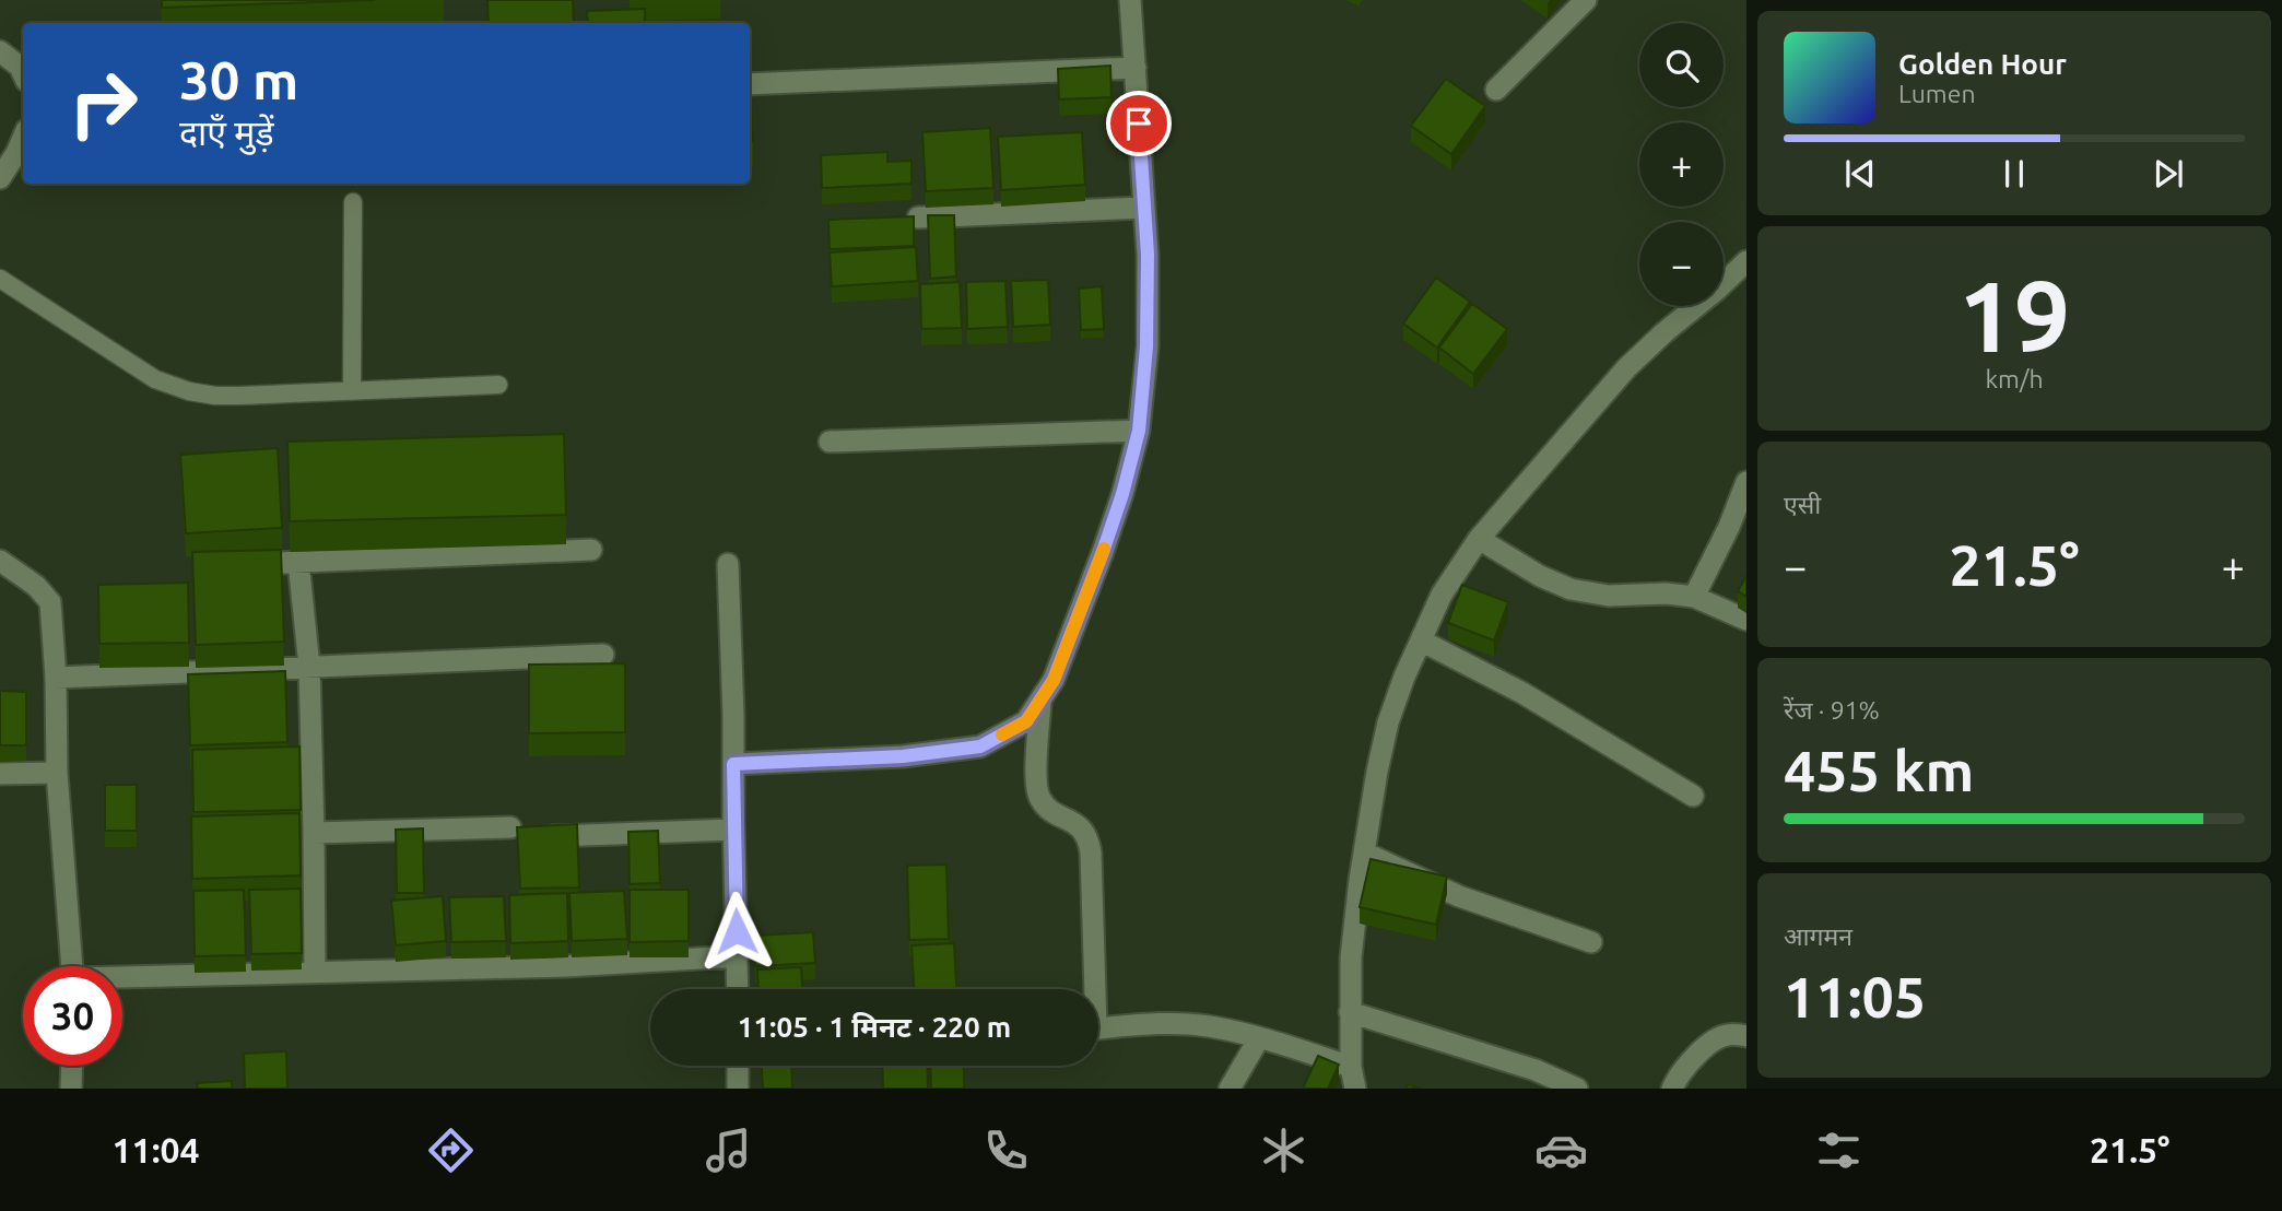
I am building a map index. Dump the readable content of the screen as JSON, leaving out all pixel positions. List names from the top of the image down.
{
  "page": {
    "map_buttons": ["+", "−"],
    "turn": ["30 m", "दाएँ मुड़ें"],
    "song": ["Golden Hour", "Lumen"],
    "tile": [
      ["19", "km/h"],
      "एसी",
      ["रेंज · 91%", "455 km"],
      ["आगमन", "11:05"]
    ],
    "heat": ["−", "21.5°", "+"],
    "limit": "30",
    "trip": "11:05 · 1 मिनट · 220 m",
    "tabs": ["11:04", "21.5°"]
  }
}
